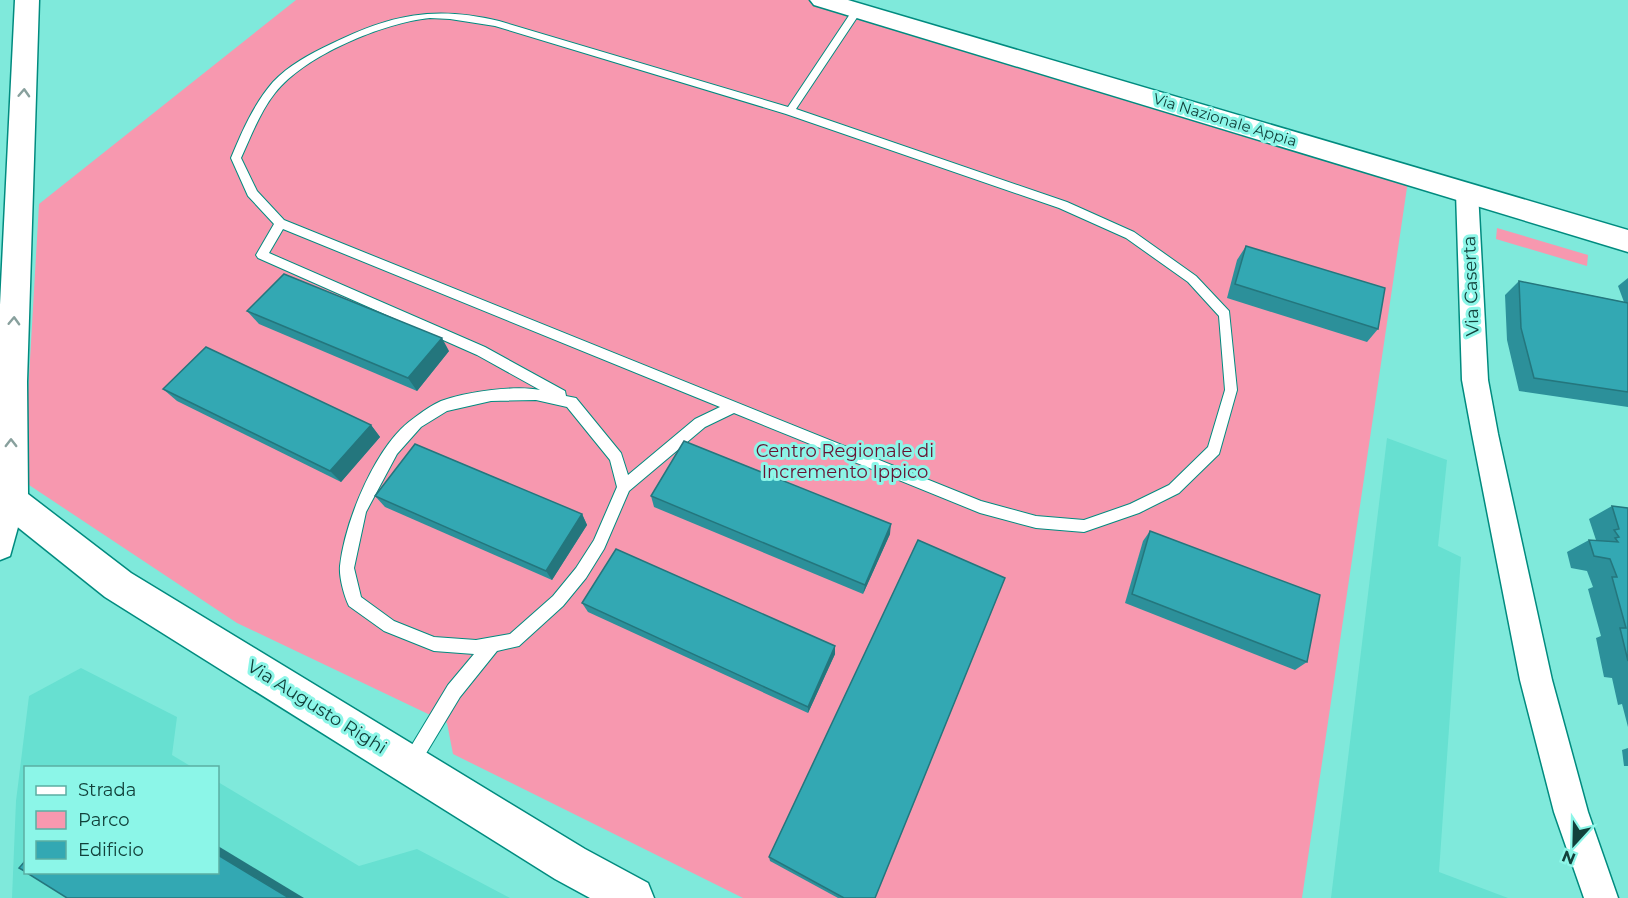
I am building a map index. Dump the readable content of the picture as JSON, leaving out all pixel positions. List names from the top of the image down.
{
  "streets": {
    "street": ["Via Nazionale Appia", "Via Caserta", "Via Augusto Righi"]
  },
  "crossings": [
    ["Via Nazionale Appia", "Via Caserta"]
  ],
  "parks": ["Centro Regionale di Incremento Ippico"],
  "legend": ["Strada", "Parco", "Edificio"],
  "north": "bottom"
}
